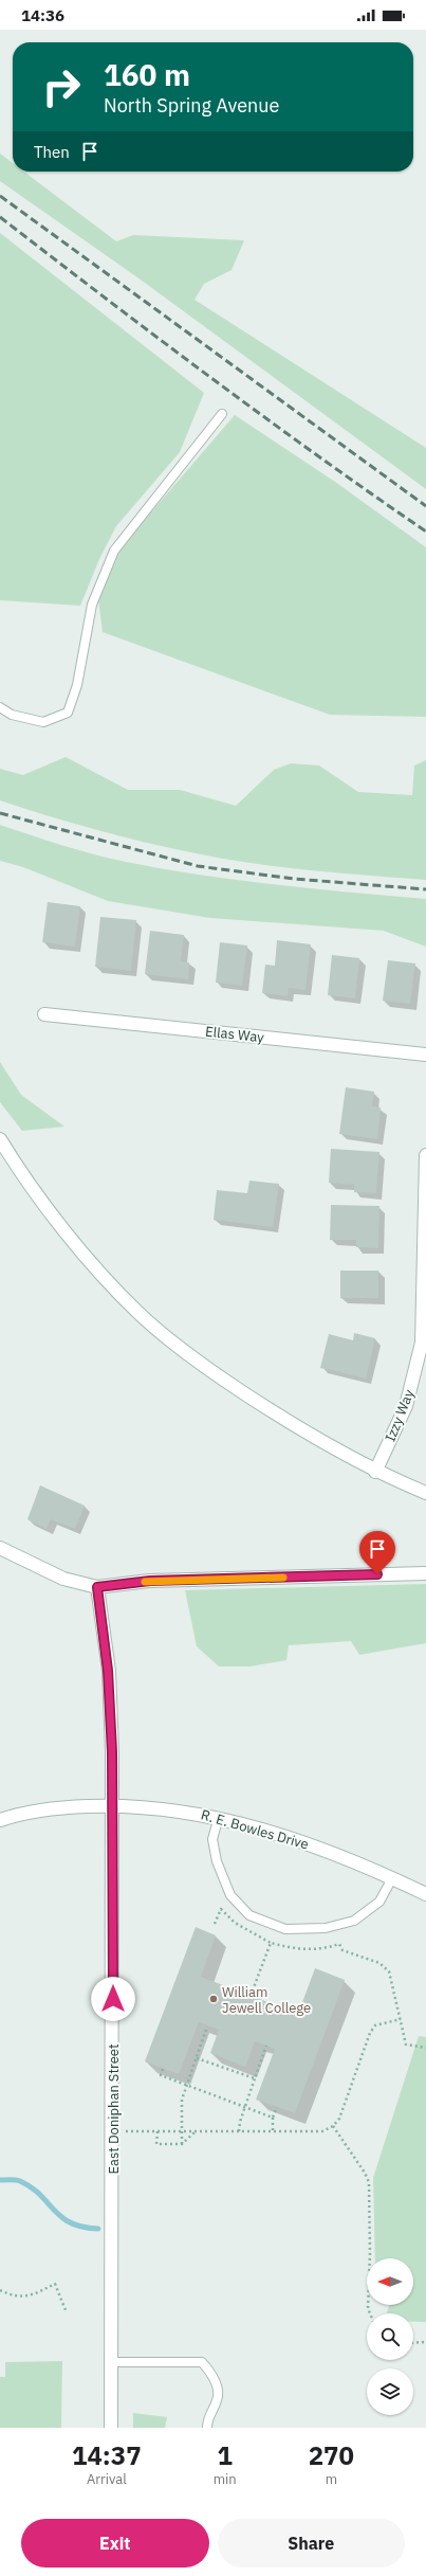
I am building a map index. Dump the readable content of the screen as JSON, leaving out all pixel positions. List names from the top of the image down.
{
  "streets": {
    "street": [
      "Ellas Way",
      "Izzy Way",
      "R. E. Bowles Drive",
      "East Doniphan Street"
    ]
  },
  "crossings": [
    ["R. E. Bowles Drive", "East Doniphan Street"]
  ],
  "places": ["William Jewell College"],
  "north": "left",
  "page": {
    "status": "14:36",
    "turn": ["160 m", "North Spring Avenue"],
    "then": "Then",
    "eta": [
      "14:37",
      "Arrival",
      "1",
      "min",
      "270",
      "m"
    ],
    "buttons": ["Exit", "Share"]
  }
}
